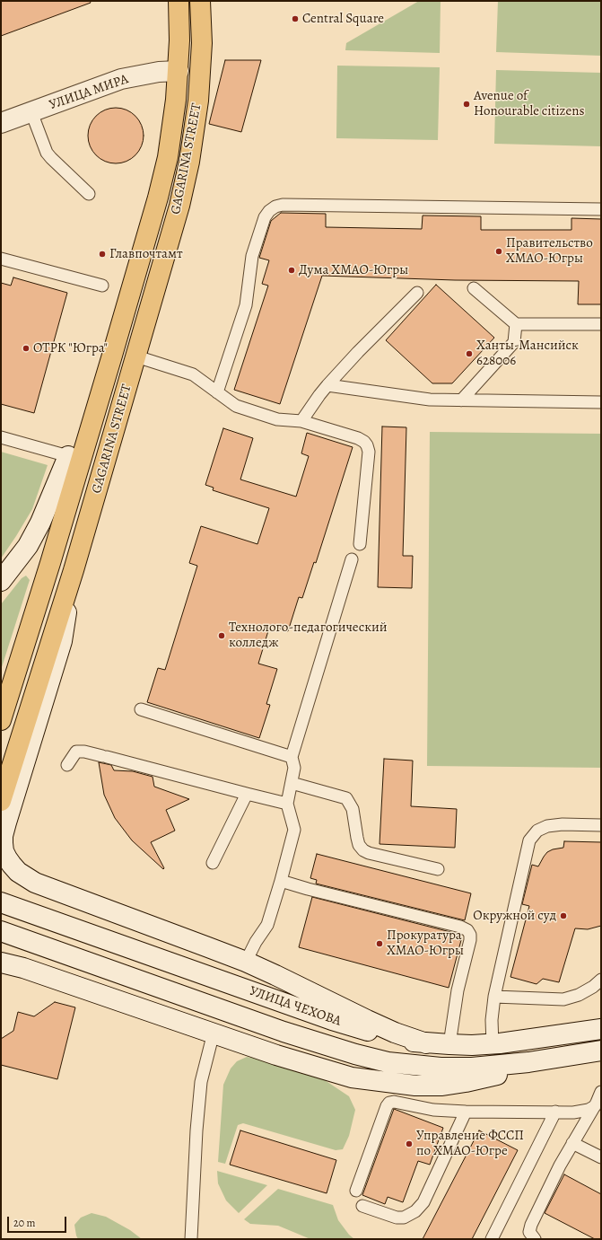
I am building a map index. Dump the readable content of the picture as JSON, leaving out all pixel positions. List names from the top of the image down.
{
  "streets": {
    "main road": ["УЛИЦА МИРА", "GAGARINA STREET", "УЛИЦА ЧЕХОВА"]
  },
  "crossings": [
    ["УЛИЦА МИРА", "GAGARINA STREET"]
  ],
  "places": [
    "Central Square",
    "Avenue of Honourable citizens",
    "Правительство ХМАО-Югры",
    "Главпочтамт",
    "Дума ХМАО-Югры",
    "ОТРК \"Югра\"",
    "Ханты-Мансийск 628006",
    "Технолого-педагогический колледж",
    "Окружной суд",
    "Прокуратура ХМАО-Югры",
    "Управление ФССП по ХМАО-Югре"
  ],
  "scale_bar": "20 m"
}
